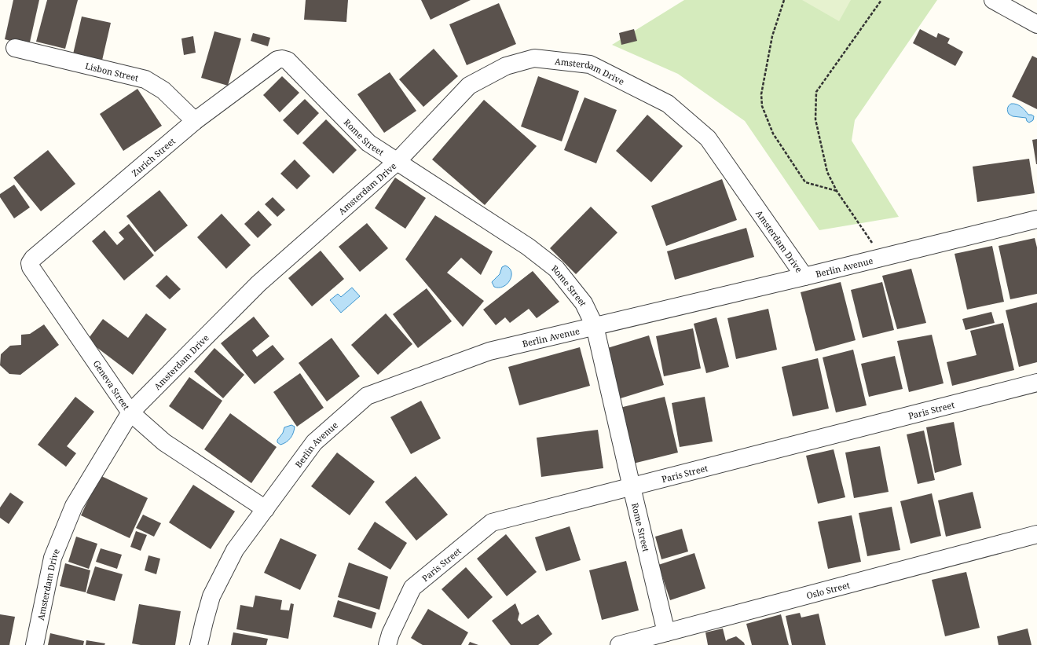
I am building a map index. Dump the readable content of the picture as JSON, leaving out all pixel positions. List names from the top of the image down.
{
  "streets": {
    "street": [
      "Lisbon Street",
      "Amsterdam Drive",
      "Rome Street",
      "Zurich Street",
      "Berlin Avenue",
      "Geneva Street",
      "Paris Street",
      "Oslo Street"
    ]
  },
  "crossings": [
    ["Lisbon Street", "Zurich Street"],
    ["Amsterdam Drive", "Rome Street"],
    ["Amsterdam Drive", "Berlin Avenue"],
    ["Amsterdam Drive", "Geneva Street"],
    ["Rome Street", "Zurich Street"],
    ["Rome Street", "Berlin Avenue"],
    ["Rome Street", "Paris Street"],
    ["Rome Street", "Oslo Street"],
    ["Zurich Street", "Geneva Street"],
    ["Berlin Avenue", "Geneva Street"]
  ]
}
